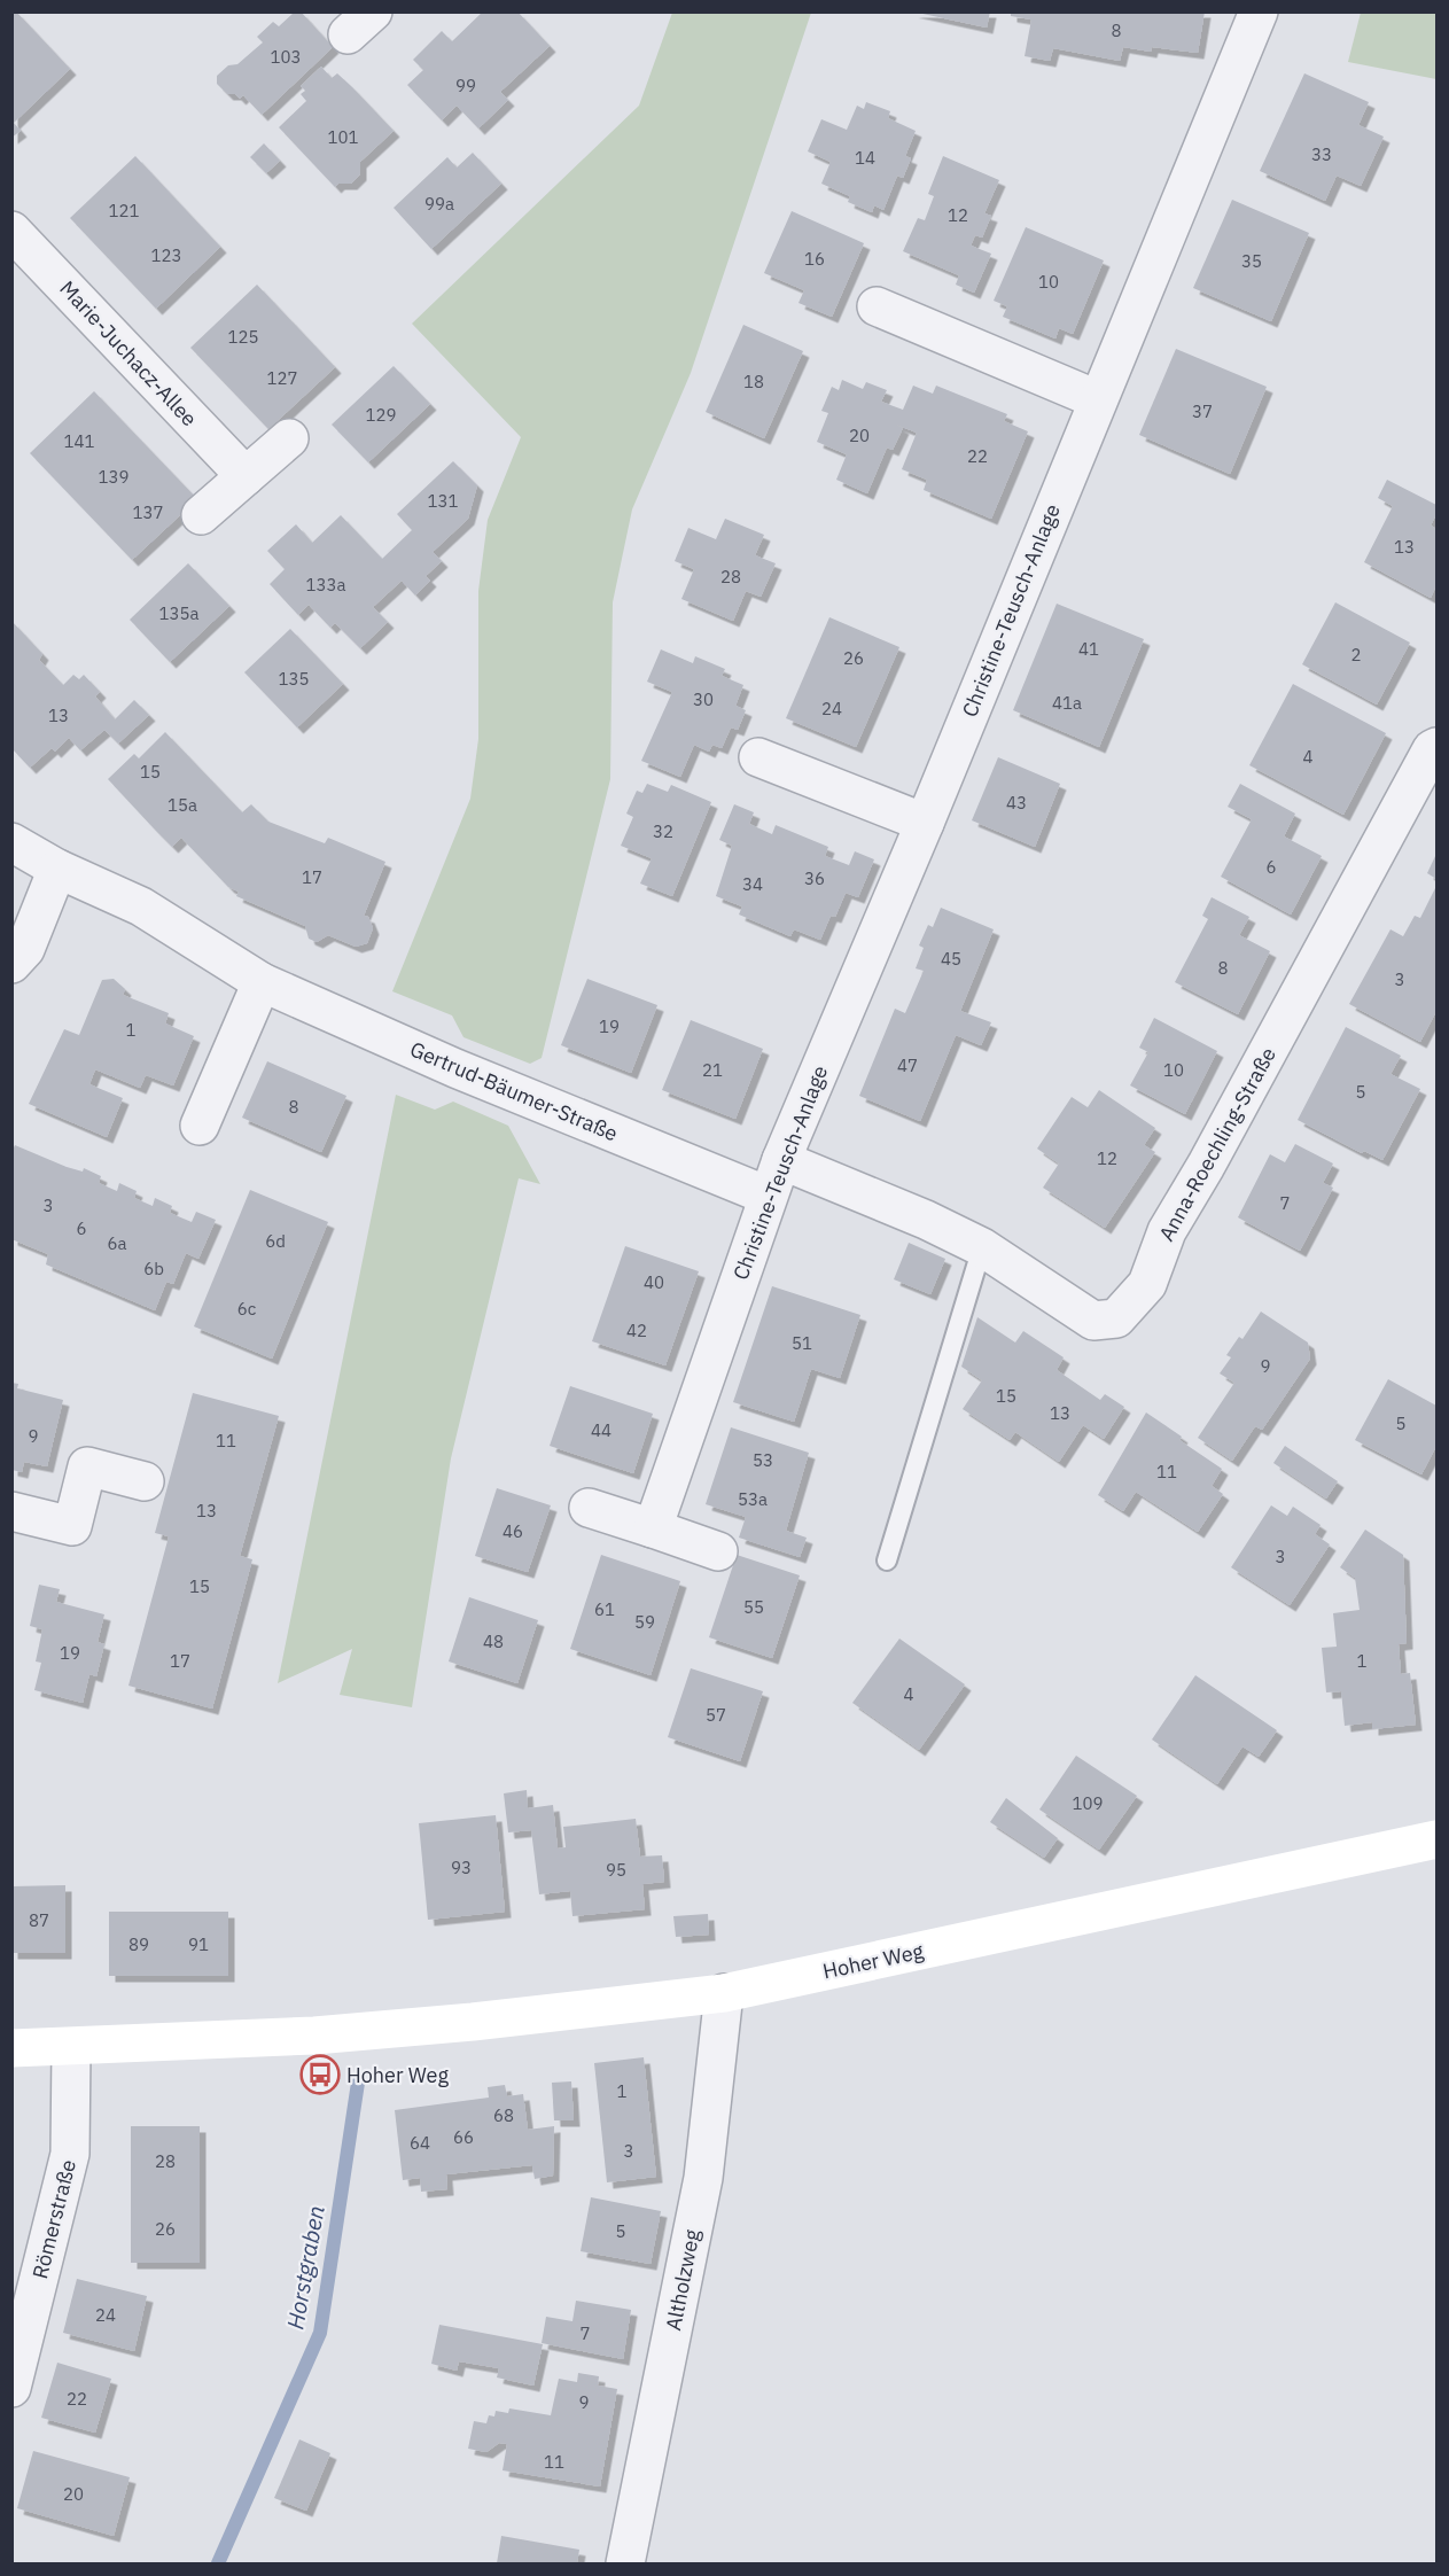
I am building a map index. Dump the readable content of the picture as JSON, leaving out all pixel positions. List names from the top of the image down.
{
  "streets": {
    "street": [
      "Marie-Juchacz-Allee",
      "Christine-Teusch-Anlage",
      "Gertrud-Bäumer-Straße",
      "Anna-Roechling-Straße",
      "Hoher Weg",
      "Römerstraße",
      "Altholzweg"
    ]
  },
  "crossings": [
    ["Christine-Teusch-Anlage", "Gertrud-Bäumer-Straße"],
    ["Christine-Teusch-Anlage", "Anna-Roechling-Straße"],
    ["Hoher Weg", "Römerstraße"],
    ["Hoher Weg", "Altholzweg"]
  ],
  "water": ["Horstgraben"],
  "places": {
    "bus stop": ["Hoher Weg"]
  },
  "house_numbers": [
    "8",
    "103",
    "99",
    "101",
    "33",
    "14",
    "99a",
    "121",
    "12",
    "123",
    "16",
    "35",
    "10",
    "125",
    "127",
    "18",
    "37",
    "129",
    "20",
    "141",
    "22",
    "139",
    "131",
    "137",
    "13",
    "28",
    "133a",
    "135a",
    "41",
    "2",
    "26",
    "135",
    "30",
    "41a",
    "24",
    "13",
    "4",
    "15",
    "43",
    "15a",
    "32",
    "6",
    "17",
    "36",
    "34",
    "45",
    "8",
    "3",
    "19",
    "1",
    "47",
    "21",
    "10",
    "5",
    "8",
    "12",
    "7",
    "3",
    "6",
    "6d",
    "6a",
    "6b",
    "40",
    "6c",
    "42",
    "51",
    "9",
    "15",
    "13",
    "5",
    "44",
    "9",
    "11",
    "53",
    "11",
    "53a",
    "13",
    "46",
    "3",
    "15",
    "55",
    "61",
    "59",
    "48",
    "19",
    "17",
    "1",
    "4",
    "57",
    "109",
    "93",
    "95",
    "87",
    "89",
    "91",
    "1",
    "68",
    "66",
    "64",
    "3",
    "28",
    "26",
    "5",
    "24",
    "7",
    "22",
    "9",
    "11",
    "20"
  ]
}
